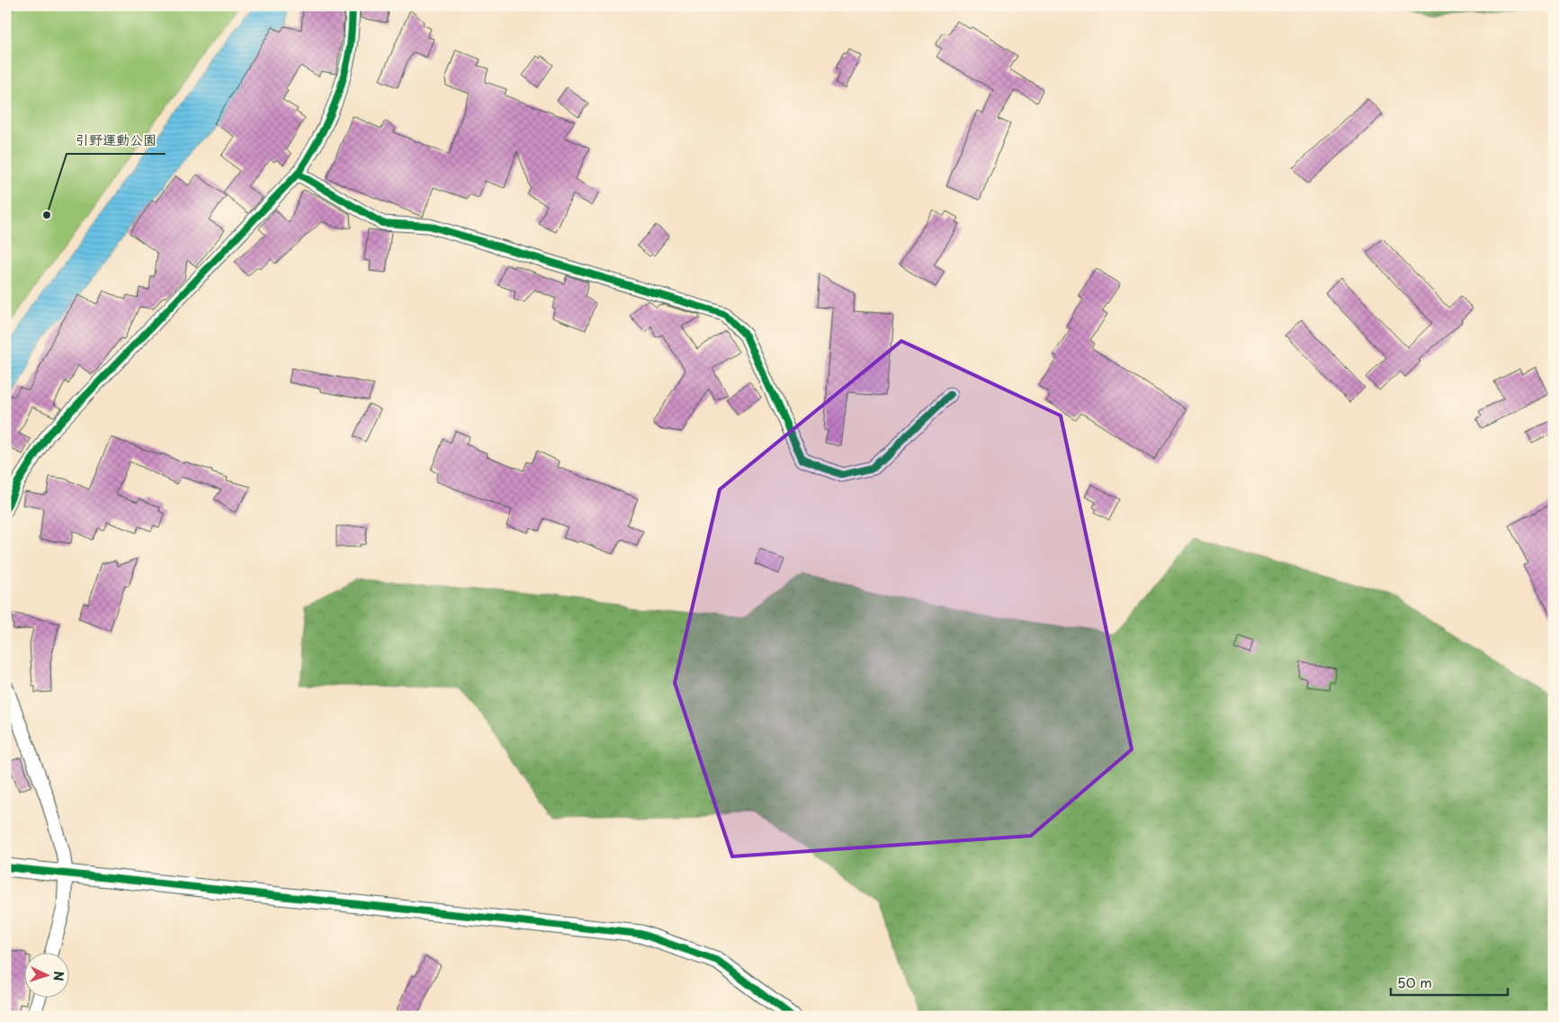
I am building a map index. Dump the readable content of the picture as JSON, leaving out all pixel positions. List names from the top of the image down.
{
  "places": ["引野運動公園"],
  "scale_bar": "50 m",
  "north": "right"
}
